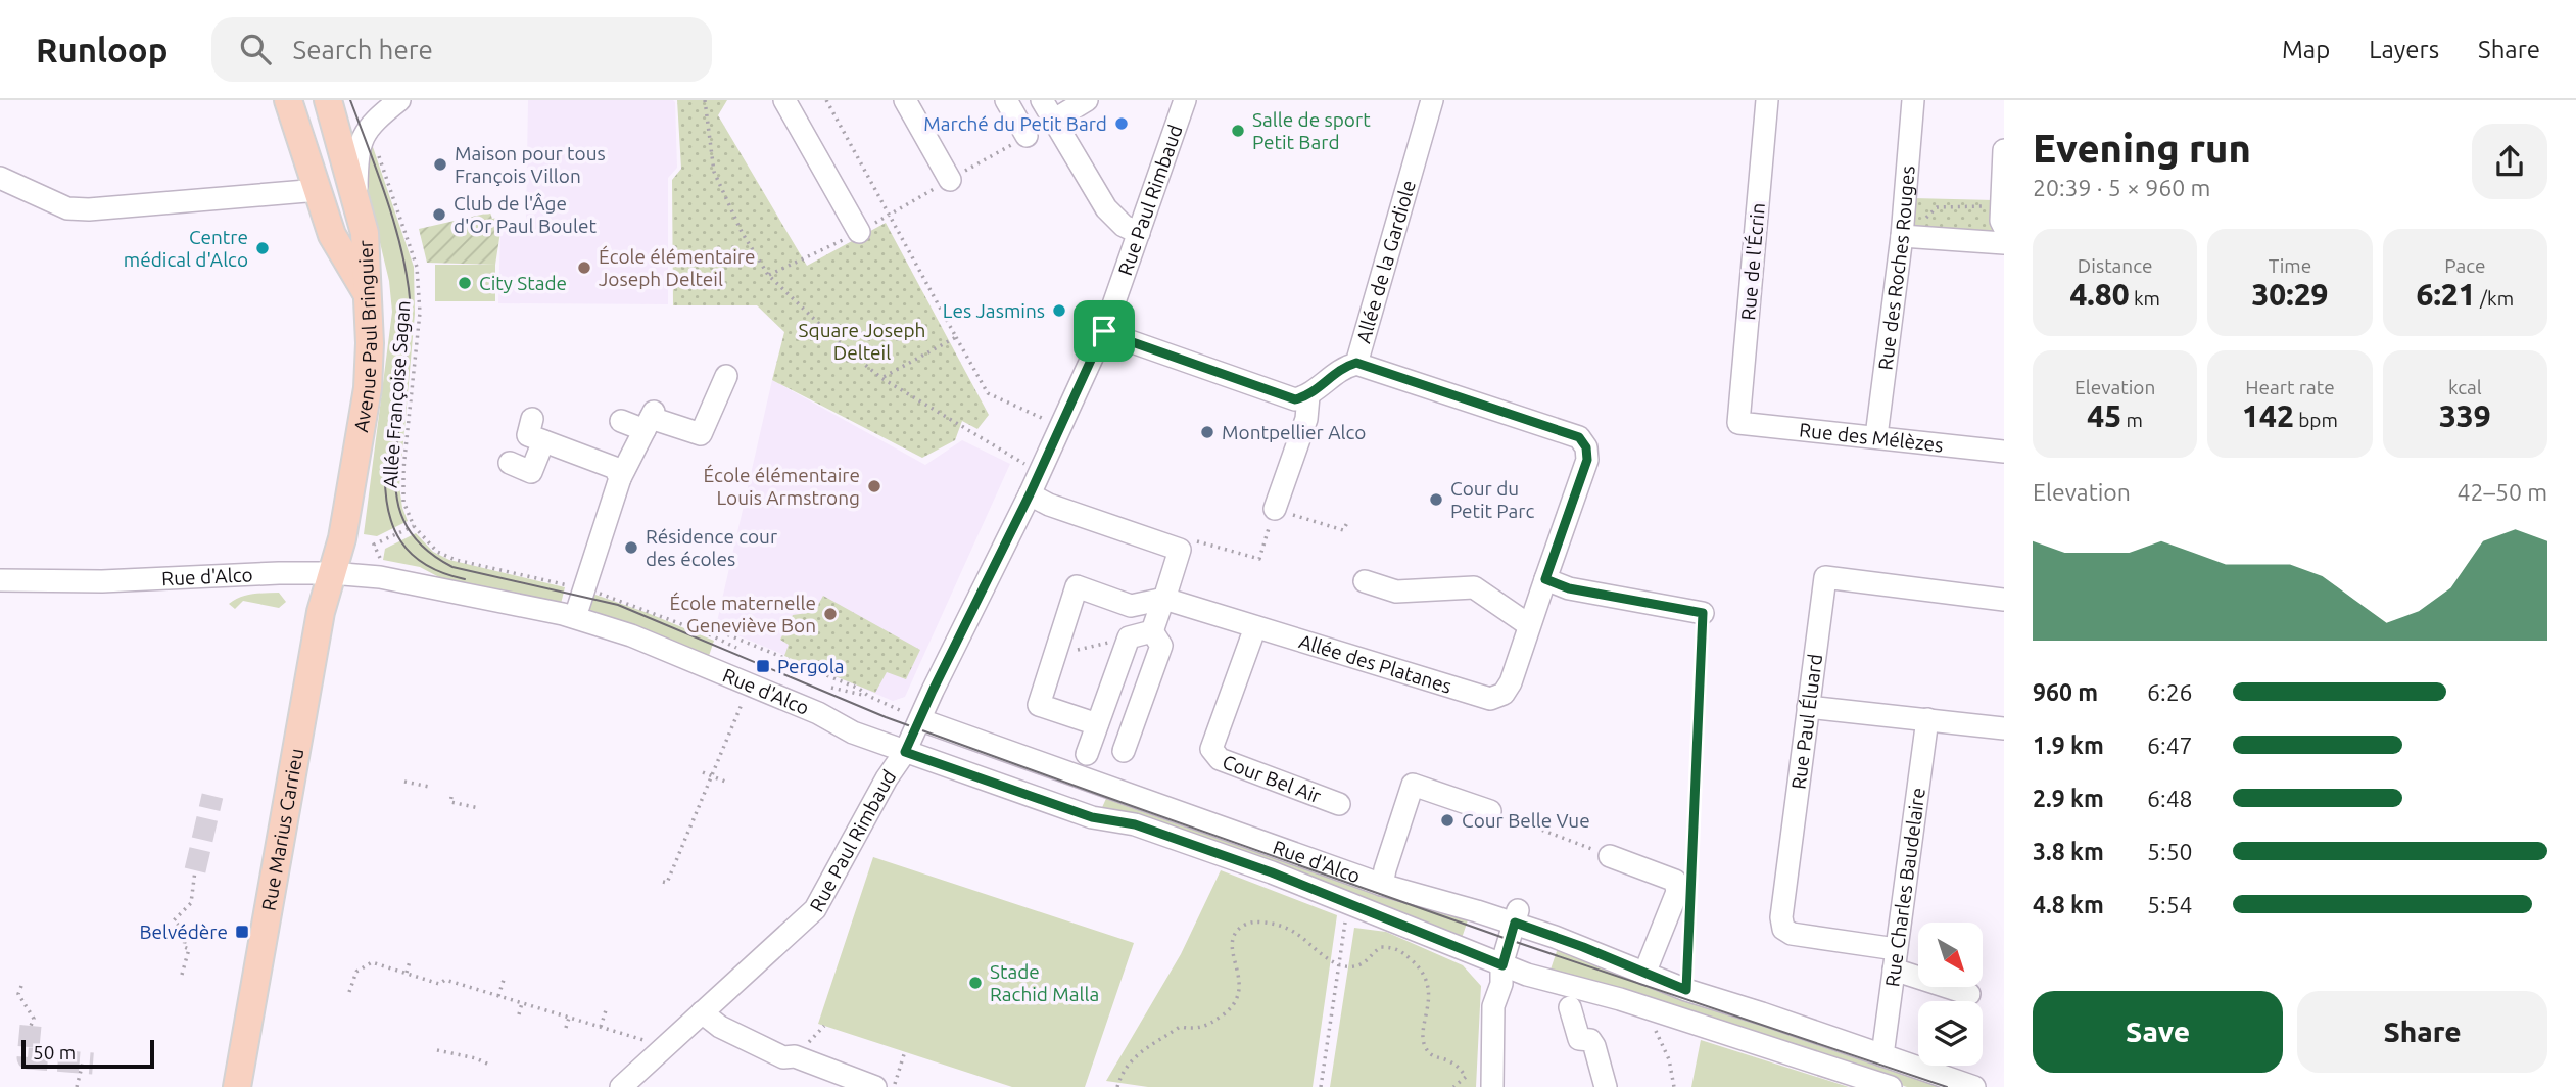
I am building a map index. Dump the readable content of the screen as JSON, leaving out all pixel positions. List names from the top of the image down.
{
  "streets": {
    "main road": ["Avenue Paul Bringuier", "Rue Marius Carrieu"],
    "street": [
      "Rue Paul Rimbaud",
      "Allée de la Gardiole",
      "Rue de l'Écrin",
      "Rue des Roches Rouges",
      "Rue des Mélèzes",
      "Rue d'Alco",
      "Allée des Platanes",
      "Rue Paul Éluard",
      "Cour Bel Air",
      "Rue Charles Baudelaire"
    ],
    "path": ["Allée Françoise Sagan"]
  },
  "crossings": [
    ["Rue Paul Rimbaud", "Rue d'Alco"],
    ["Allée de la Gardiole", "Allée des Platanes"],
    ["Rue de l'Écrin", "Rue des Mélèzes"],
    ["Rue des Roches Rouges", "Rue des Mélèzes"],
    ["Avenue Paul Bringuier", "Rue d'Alco"],
    ["Avenue Paul Bringuier", "Rue Marius Carrieu"],
    ["Rue d'Alco", "Rue Marius Carrieu"],
    ["Rue d'Alco", "Rue Charles Baudelaire"],
    ["Allée des Platanes", "Cour Bel Air"],
    ["Rue Paul Éluard", "Rue Charles Baudelaire"]
  ],
  "parks": ["Square Joseph Delteil"],
  "places": {
    "other": [
      "Marché du Petit Bard",
      "Salle de sport Petit Bard",
      "Maison pour tous François Villon",
      "Club de l'Âge d'Or Paul Boulet",
      "Centre médical d'Alco",
      "École élémentaire Joseph Delteil",
      "City Stade",
      "Les Jasmins",
      "Montpellier Alco",
      "École élémentaire Louis Armstrong",
      "Cour du Petit Parc",
      "Résidence cour des écoles",
      "École maternelle Geneviève Bon",
      "Cour Belle Vue",
      "Stade Rachid Malla"
    ],
    "transit": ["Pergola", "Belvédère"]
  },
  "scale_bar": "50 m",
  "north": "bottom right",
  "page": {
    "header": "Runloop",
    "search": "Search here",
    "nav": ["Map", "Layers", "Share"],
    "heading": ["Evening run", "20:39 · 5 × 960 m"],
    "stats": [
      ["Distance", "4.80 km"],
      ["Time", "30:29"],
      ["Pace", "6:21 /km"],
      ["Elevation", "45 m"],
      ["Heart rate", "142 bpm"],
      ["kcal", "339"]
    ],
    "chart": ["Elevation", "42–50 m"],
    "list": [
      {
        "name": "960 m",
        "note": "6:26"
      },
      {
        "name": "1.9 km",
        "note": "6:47"
      },
      {
        "name": "2.9 km",
        "note": "6:48"
      },
      {
        "name": "3.8 km",
        "note": "5:50"
      },
      {
        "name": "4.8 km",
        "note": "5:54"
      }
    ],
    "buttons": ["Save", "Share"],
    "scale": "50 m"
  }
}
